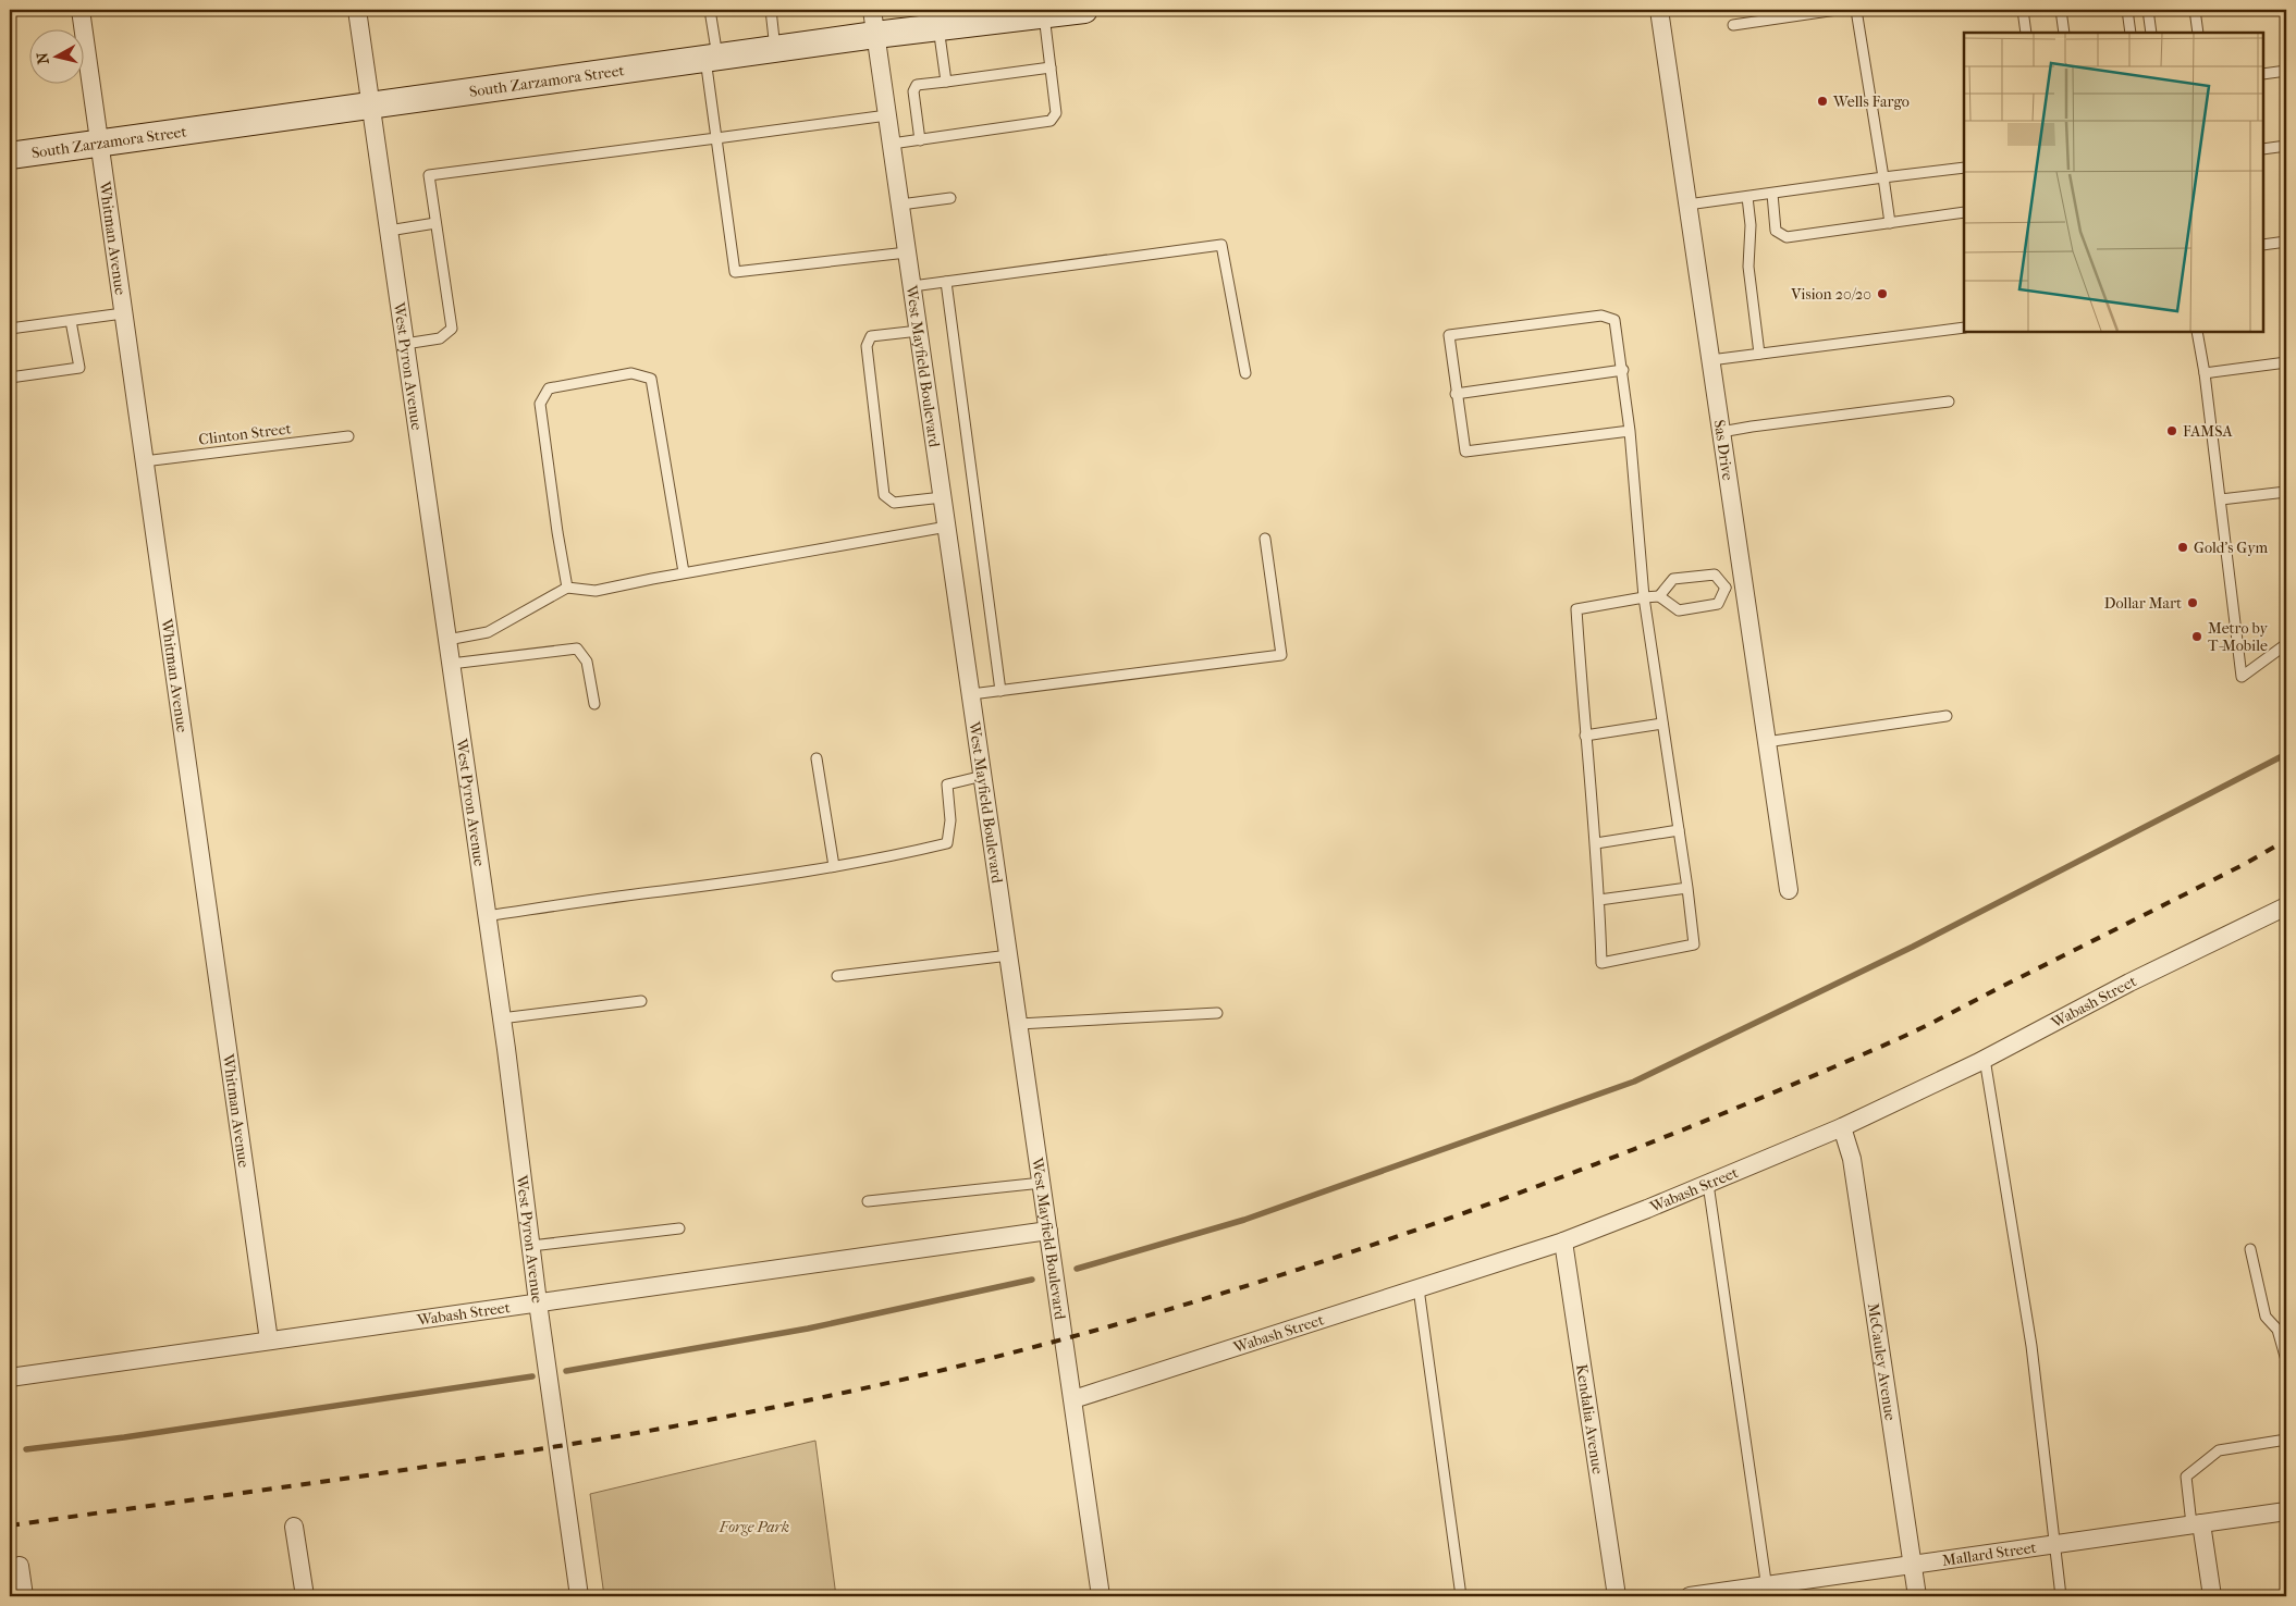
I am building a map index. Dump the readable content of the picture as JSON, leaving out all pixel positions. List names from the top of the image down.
{
  "streets": {
    "main road": ["South Zarzamora Street"],
    "street": [
      "Whitman Avenue",
      "West Pyron Avenue",
      "West Mayfield Boulevard",
      "Sas Drive",
      "Wabash Street",
      "McCauley Avenue",
      "Kendalia Avenue",
      "Mallard Street"
    ],
    "lane": ["Clinton Street"]
  },
  "crossings": [
    ["South Zarzamora Street", "Whitman Avenue"],
    ["South Zarzamora Street", "West Pyron Avenue"],
    ["South Zarzamora Street", "West Mayfield Boulevard"],
    ["Whitman Avenue", "Clinton Street"],
    ["Whitman Avenue", "Wabash Street"],
    ["West Pyron Avenue", "Wabash Street"],
    ["West Mayfield Boulevard", "Wabash Street"],
    ["Wabash Street", "McCauley Avenue"],
    ["Wabash Street", "Kendalia Avenue"],
    ["McCauley Avenue", "Mallard Street"]
  ],
  "parks": ["Forge Park"],
  "places": [
    "Wells Fargo",
    "Vision 20/20",
    "FAMSA",
    "Gold's Gym",
    "Dollar Mart",
    "Metro by T-Mobile"
  ],
  "north": "left"
}
